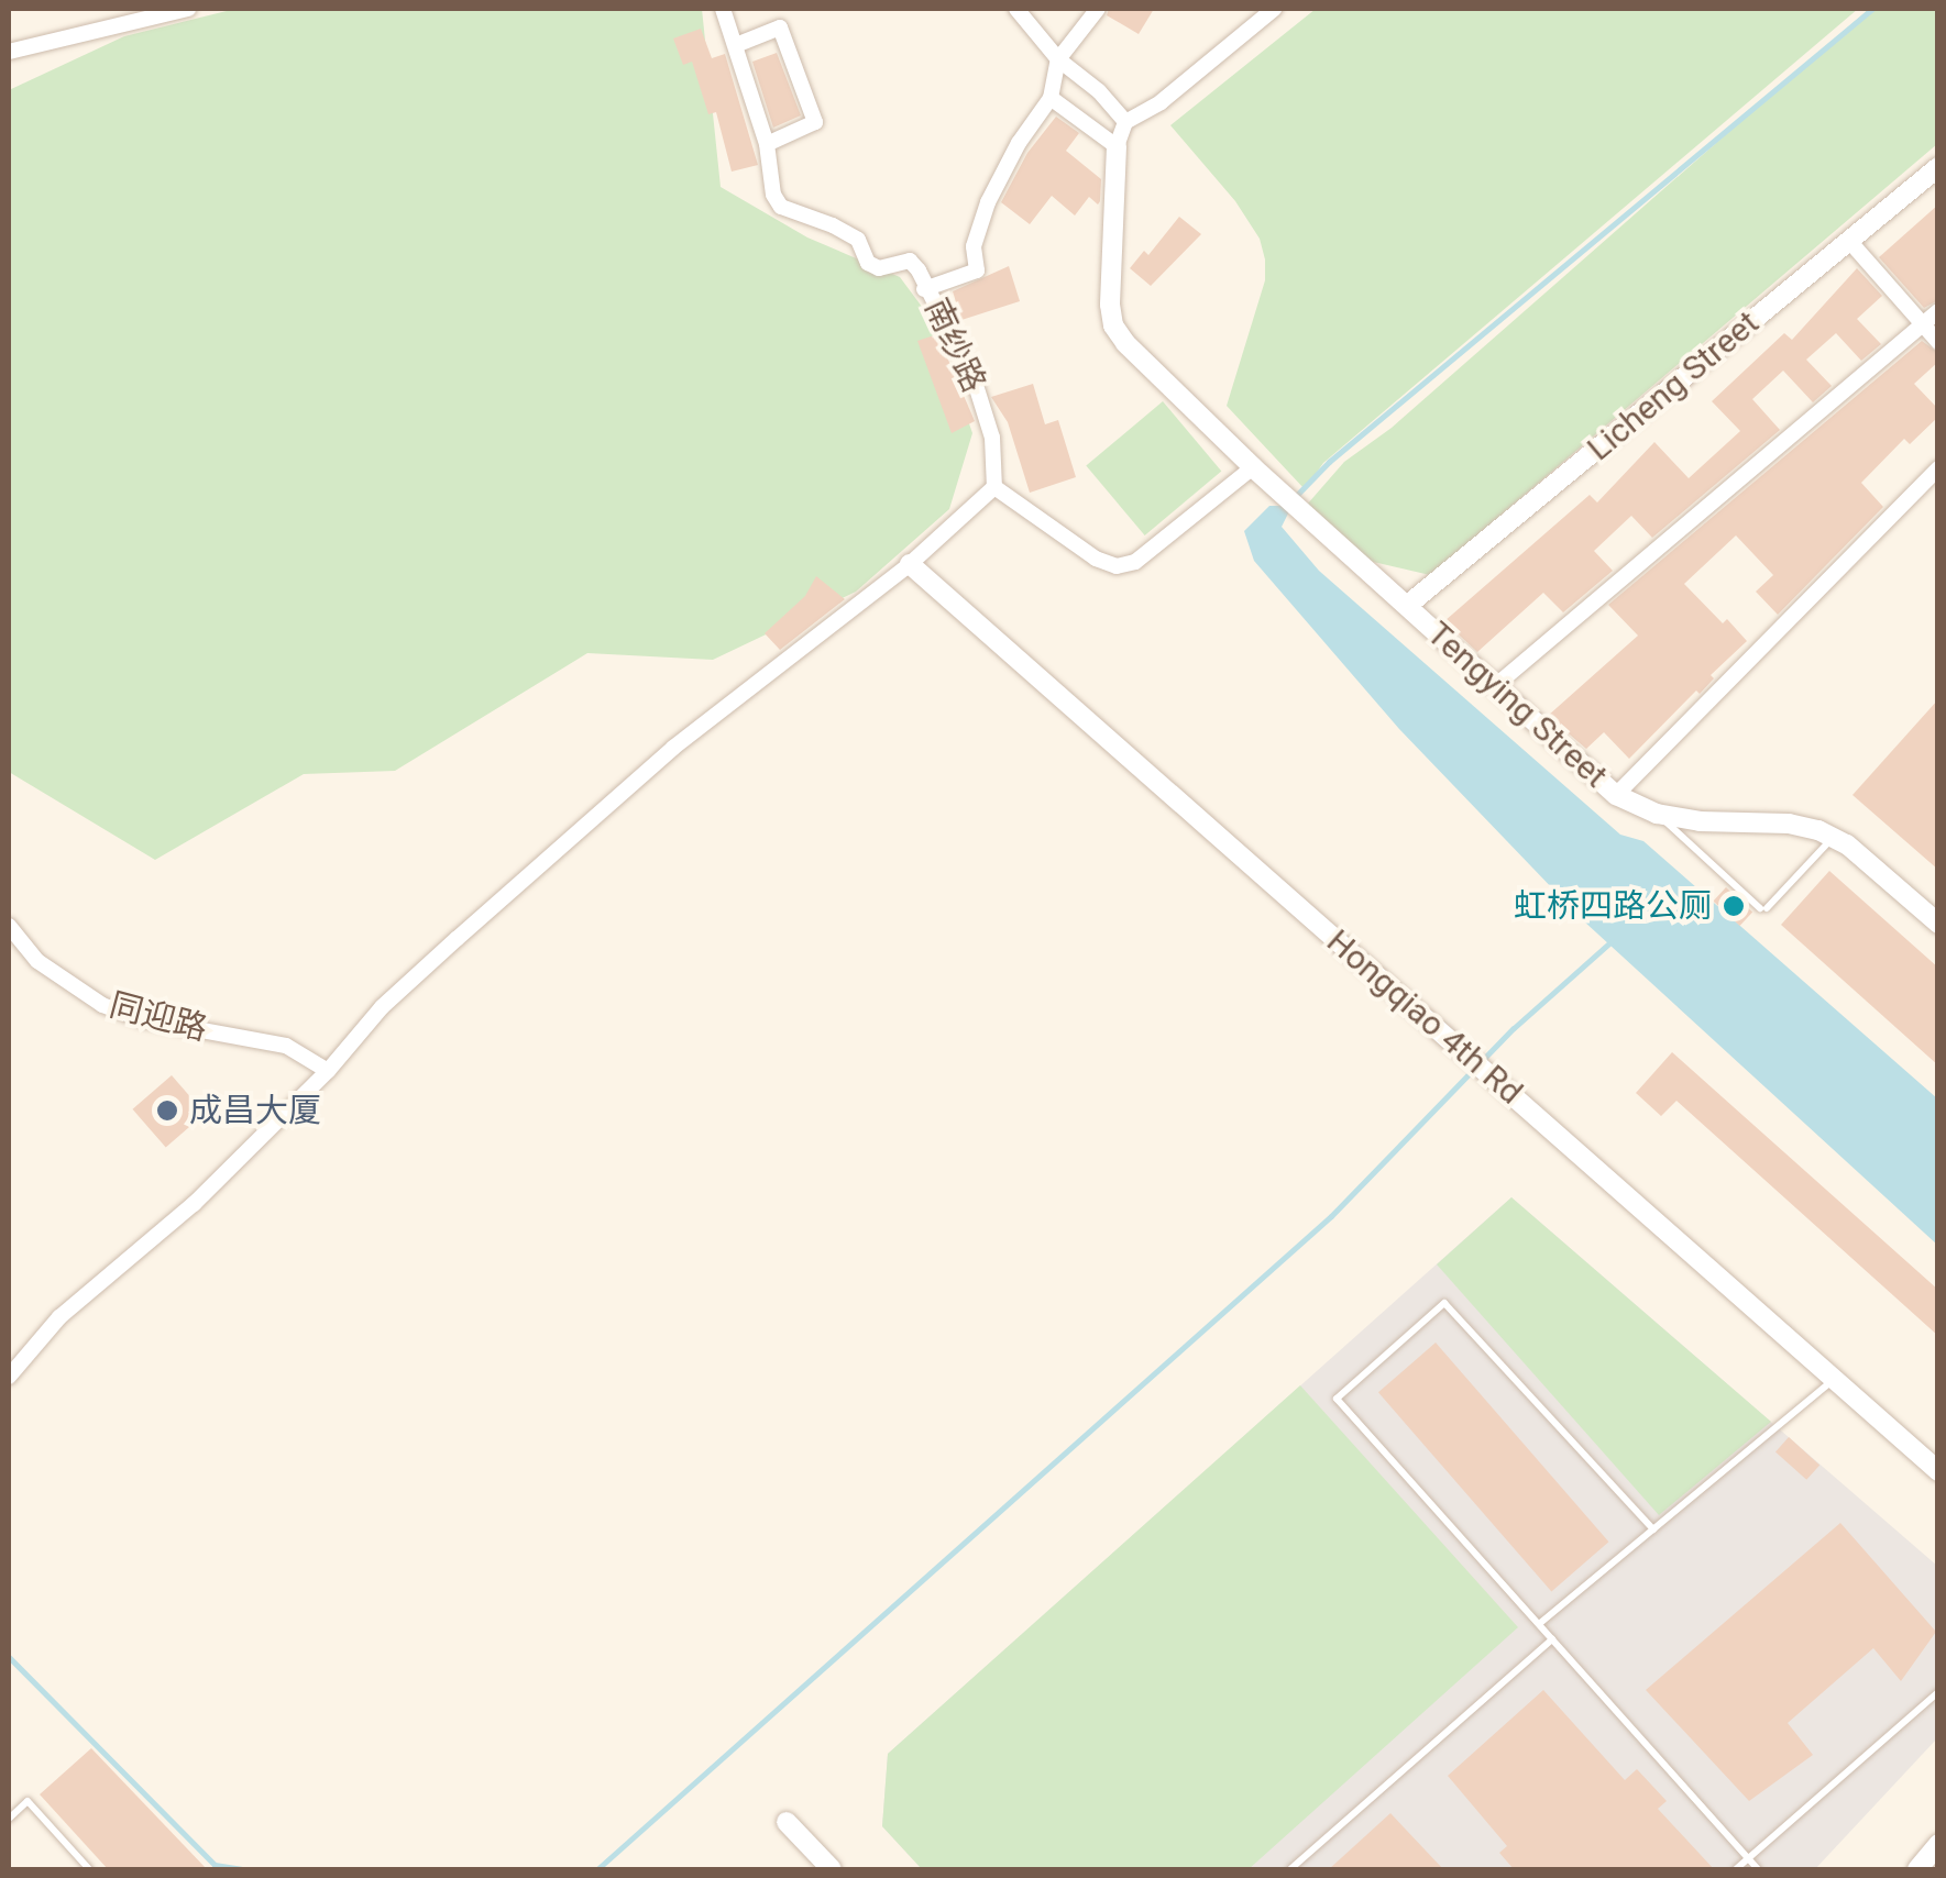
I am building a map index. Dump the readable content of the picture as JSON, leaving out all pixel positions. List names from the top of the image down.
{
  "streets": {
    "street": [
      "南纱路",
      "Licheng Street",
      "Tengying Street",
      "同迎路",
      "Hongqiao 4th Rd"
    ]
  },
  "crossings": [
    ["Licheng Street", "Tengying Street"]
  ],
  "places": ["虹桥四路公厕", "成昌大厦"]
}
